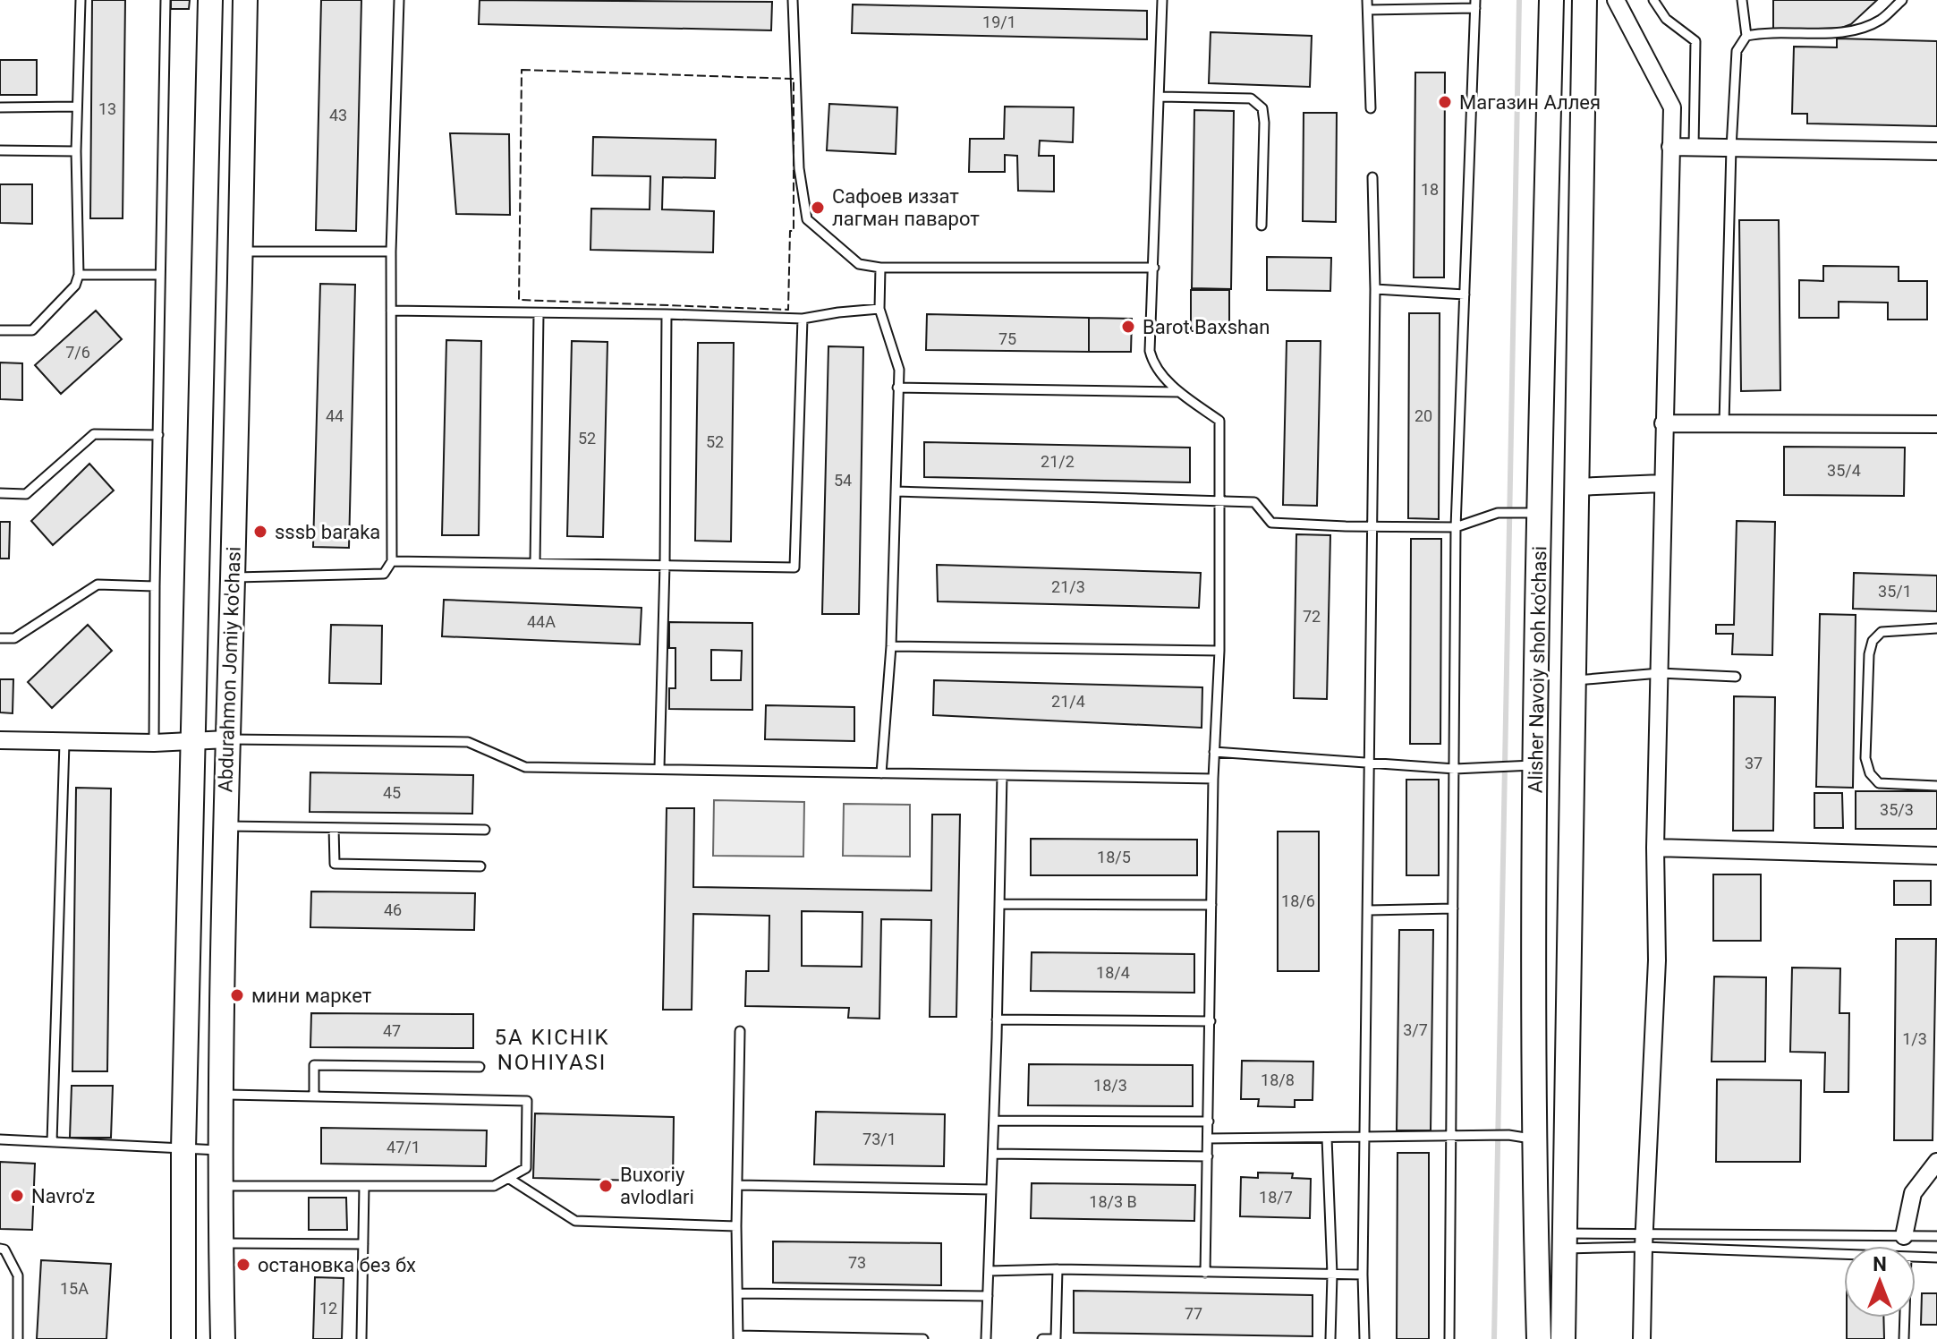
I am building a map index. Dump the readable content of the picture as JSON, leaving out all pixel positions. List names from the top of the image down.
{
  "streets": {
    "street": ["Abdurahmon Jomiy ko'chasi", "Alisher Navoiy shoh ko'chasi"]
  },
  "districts": ["5A KICHIK NOHIYASI"],
  "places": [
    "Магазин Аллея",
    "Сафоев иззат лагман паварот",
    "Barot Baxshan",
    "sssb baraka",
    "мини маркет",
    "Buxoriy avlodlari",
    "Navro'z",
    "остановка без бх"
  ],
  "house_numbers": [
    "19/1",
    "13",
    "43",
    "18",
    "75",
    "7/6",
    "44",
    "20",
    "52",
    "52",
    "21/2",
    "35/4",
    "54",
    "21/3",
    "35/1",
    "72",
    "44A",
    "21/4",
    "37",
    "45",
    "35/3",
    "18/5",
    "18/6",
    "46",
    "18/4",
    "3/7",
    "47",
    "1/3",
    "18/8",
    "18/3",
    "73/1",
    "47/1",
    "18/7",
    "18/3 B",
    "73",
    "15A",
    "12",
    "77"
  ],
  "north": "top"
}
